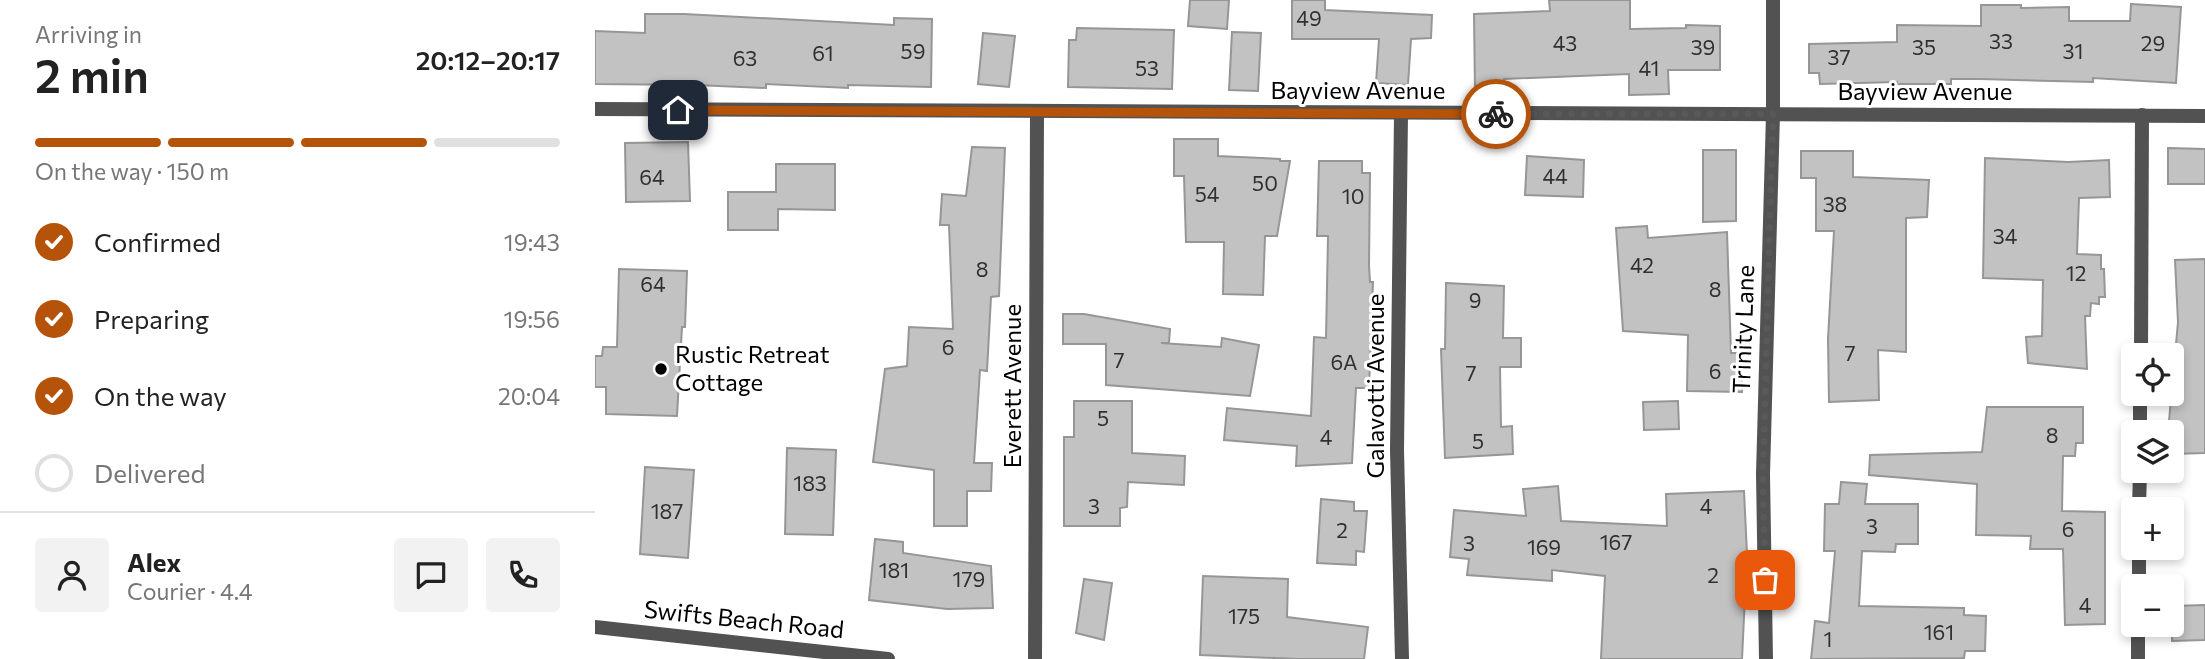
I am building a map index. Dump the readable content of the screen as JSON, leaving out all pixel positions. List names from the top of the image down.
{
  "streets": {
    "street": [
      "Bayview Avenue",
      "Trinity Lane",
      "Everett Avenue",
      "Galavotti Avenue",
      "Swifts Beach Road"
    ]
  },
  "crossings": [
    ["Bayview Avenue", "Trinity Lane"],
    ["Bayview Avenue", "Everett Avenue"],
    ["Bayview Avenue", "Galavotti Avenue"]
  ],
  "places": ["Rustic Retreat Cottage"],
  "house_numbers": [
    "49",
    "33",
    "43",
    "29",
    "39",
    "35",
    "59",
    "31",
    "61",
    "37",
    "63",
    "53",
    "41",
    "44",
    "64",
    "50",
    "54",
    "10",
    "38",
    "34",
    "42",
    "8",
    "12",
    "64",
    "8",
    "9",
    "6",
    "7",
    "7",
    "6A",
    "6",
    "7",
    "5",
    "8",
    "4",
    "5",
    "183",
    "3",
    "4",
    "187",
    "3",
    "6",
    "2",
    "167",
    "3",
    "169",
    "181",
    "2",
    "179",
    "4",
    "175",
    "161",
    "1"
  ],
  "page": {
    "heading": ["2 min", "Arriving in", "20:12–20:17"],
    "panel": ["Alex", "Courier · 4.4"],
    "bar": "On the way · 150 m",
    "list": [
      ["Confirmed", "19:43"],
      ["Preparing", "19:56"],
      ["On the way", "20:04"],
      "Delivered"
    ],
    "map_buttons": ["+", "−"]
  }
}
